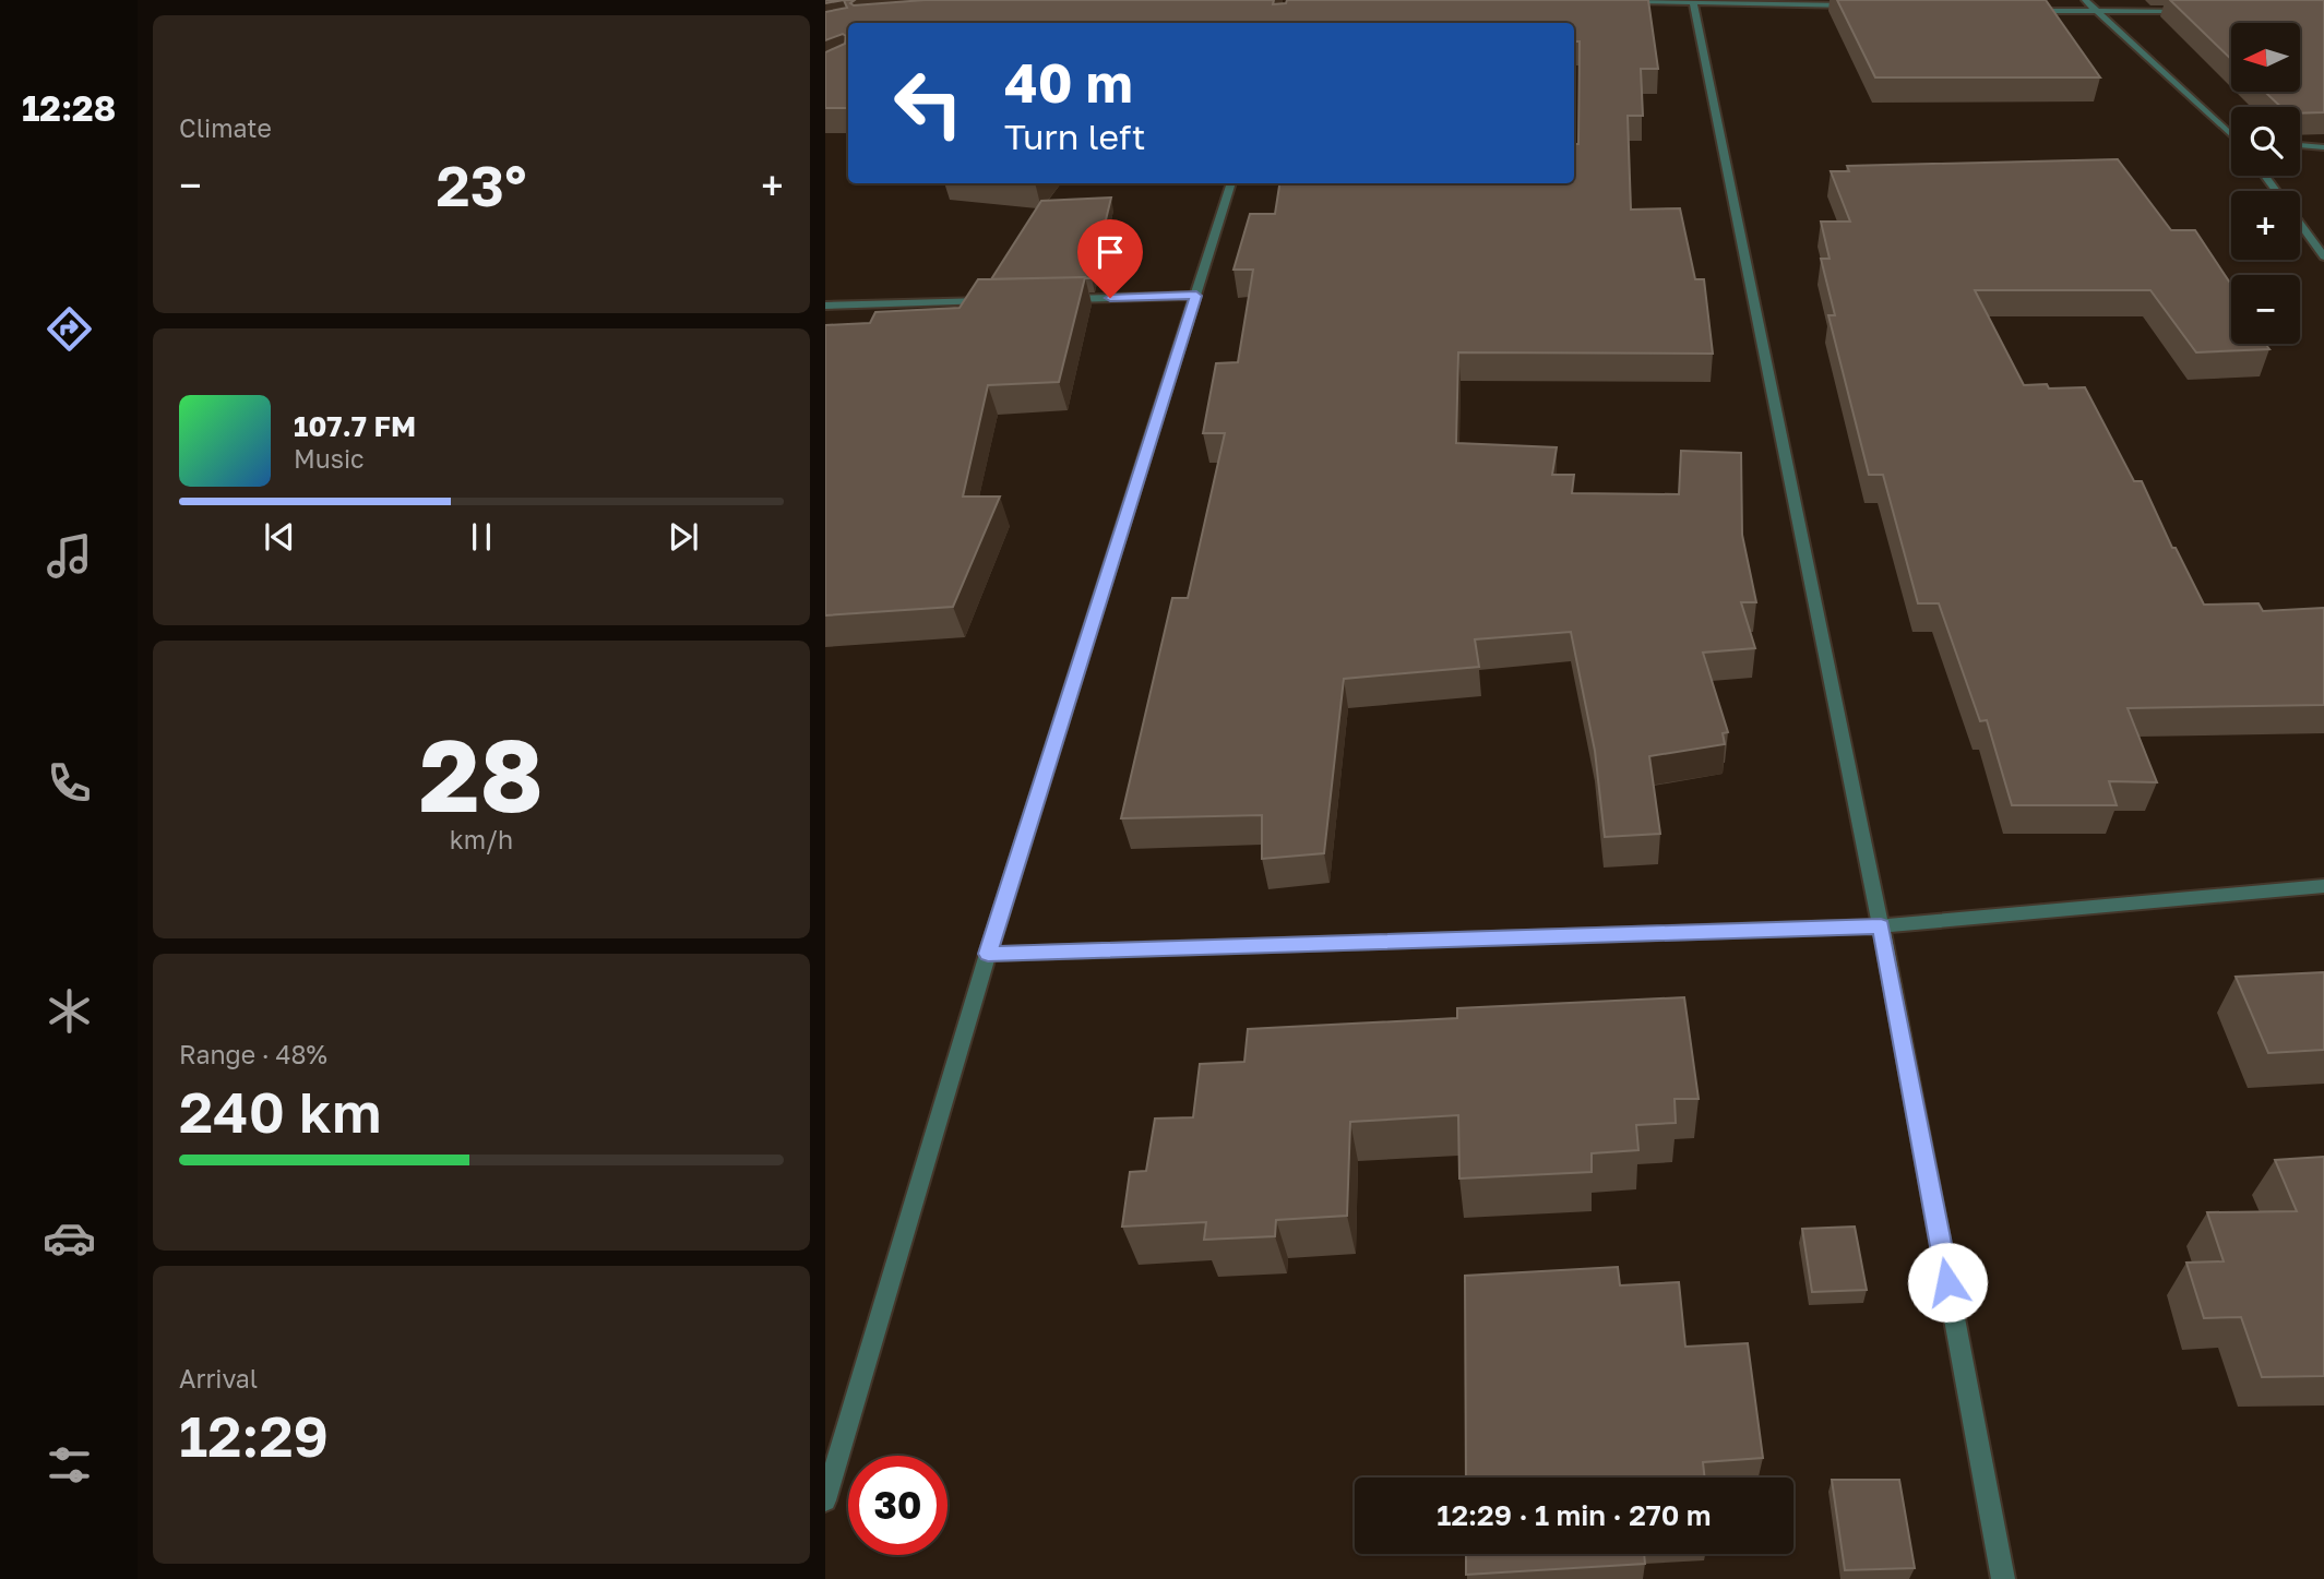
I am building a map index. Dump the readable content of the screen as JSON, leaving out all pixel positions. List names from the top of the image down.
{
  "north": "left",
  "page": {
    "tabs": "12:28",
    "tile": [
      "Climate",
      ["28", "km/h"],
      ["Range · 48%", "240 km"],
      ["Arrival", "12:29"]
    ],
    "map_buttons": ["+", "−"],
    "turn": ["40 m", "Turn left"],
    "heat": ["−", "23°", "+"],
    "song": ["107.7 FM", "Music"],
    "limit": "30",
    "trip": "12:29 · 1 min · 270 m"
  }
}
